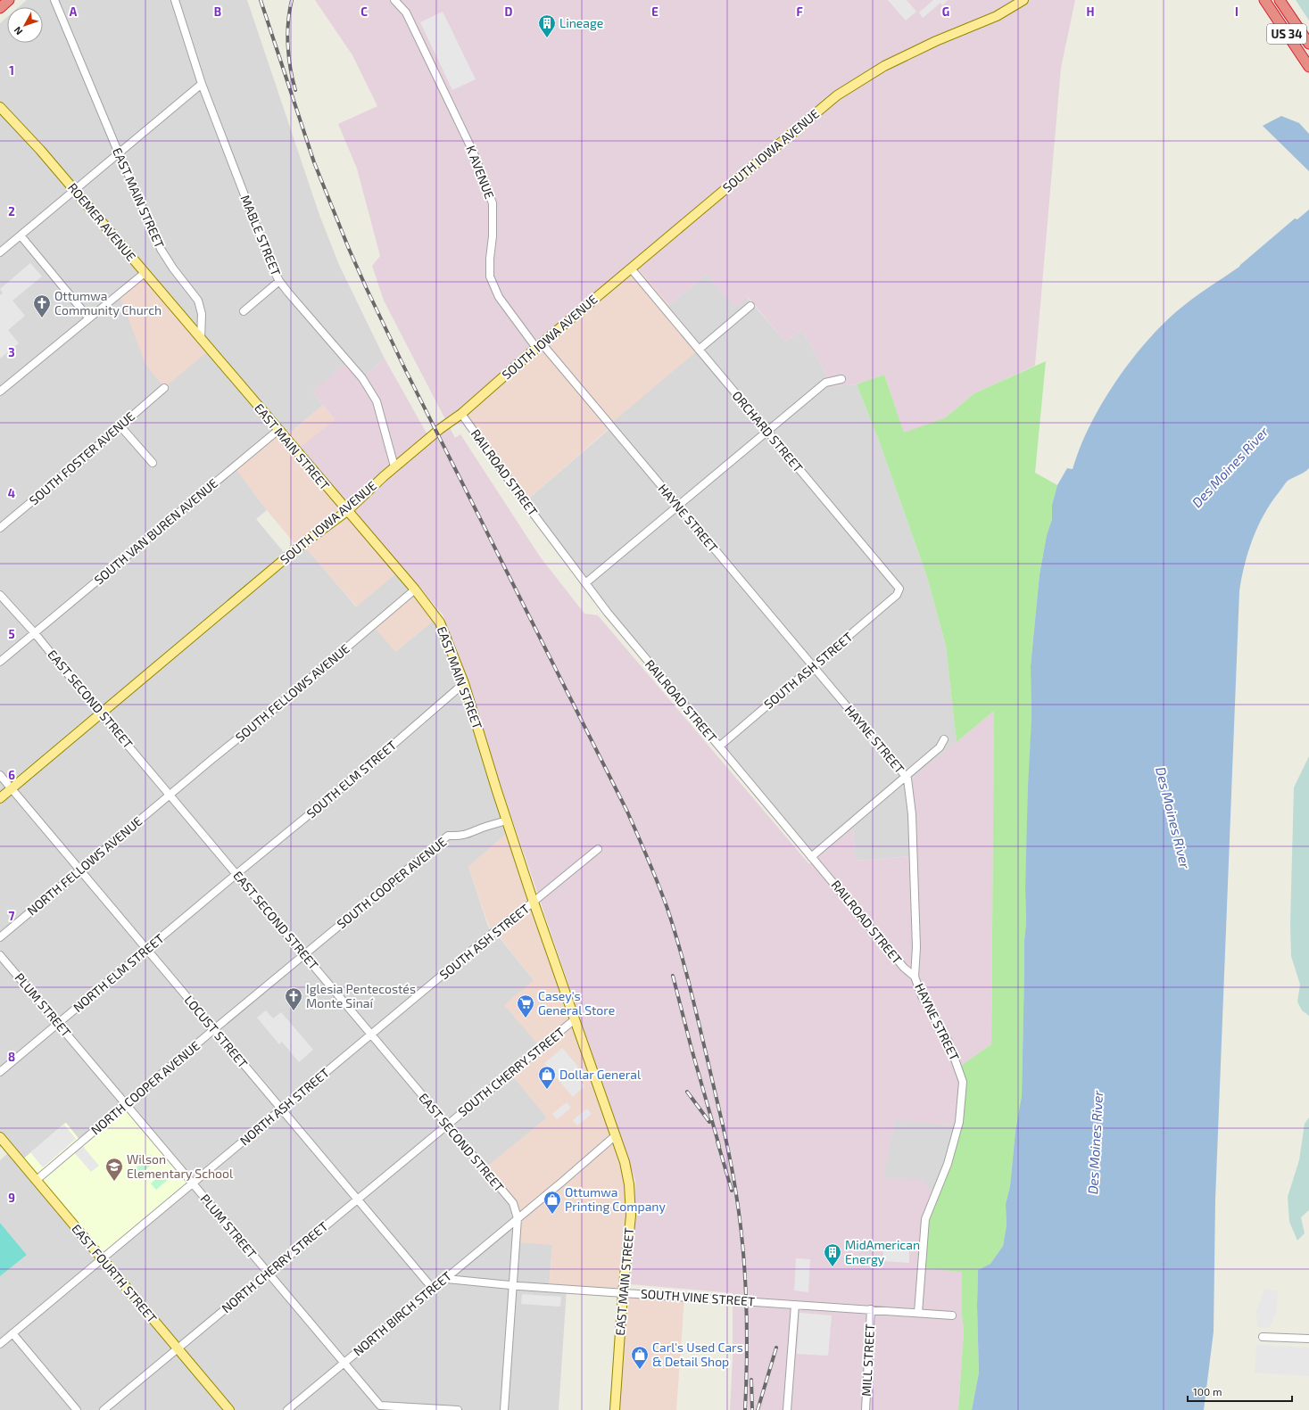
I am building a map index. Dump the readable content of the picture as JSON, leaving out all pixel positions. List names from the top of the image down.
{
  "streets": {
    "highway": ["US 34"],
    "main road": [
      "SOUTH IOWA AVENUE",
      "EAST MAIN STREET",
      "ROEMER AVENUE",
      "EAST FOURTH STREET"
    ],
    "street": [
      "K AVENUE",
      "MABLE STREET",
      "ORCHARD STREET",
      "SOUTH FOSTER AVENUE",
      "RAILROAD STREET",
      "HAYNE STREET",
      "SOUTH VAN BUREN AVENUE",
      "SOUTH ASH STREET",
      "SOUTH FELLOWS AVENUE",
      "EAST SECOND STREET",
      "SOUTH ELM STREET",
      "NORTH FELLOWS AVENUE",
      "SOUTH COOPER AVENUE",
      "NORTH ELM STREET",
      "PLUM STREET",
      "LOCUST STREET",
      "SOUTH CHERRY STREET",
      "NORTH COOPER AVENUE",
      "NORTH ASH STREET",
      "NORTH CHERRY STREET",
      "SOUTH VINE STREET",
      "NORTH BIRCH STREET",
      "MILL STREET"
    ]
  },
  "crossings": [
    ["SOUTH IOWA AVENUE", "K AVENUE"],
    ["SOUTH IOWA AVENUE", "EAST MAIN STREET"],
    ["SOUTH IOWA AVENUE", "MABLE STREET"],
    ["SOUTH IOWA AVENUE", "ORCHARD STREET"],
    ["SOUTH IOWA AVENUE", "RAILROAD STREET"],
    ["SOUTH IOWA AVENUE", "HAYNE STREET"],
    ["SOUTH IOWA AVENUE", "EAST SECOND STREET"],
    ["SOUTH IOWA AVENUE", "LOCUST STREET"],
    ["K AVENUE", "HAYNE STREET"],
    ["EAST MAIN STREET", "ROEMER AVENUE"],
    ["EAST MAIN STREET", "SOUTH VAN BUREN AVENUE"],
    ["EAST MAIN STREET", "SOUTH ASH STREET"],
    ["EAST MAIN STREET", "SOUTH FELLOWS AVENUE"],
    ["EAST MAIN STREET", "SOUTH ELM STREET"],
    ["EAST MAIN STREET", "SOUTH COOPER AVENUE"],
    ["EAST MAIN STREET", "SOUTH CHERRY STREET"],
    ["EAST MAIN STREET", "SOUTH VINE STREET"],
    ["EAST MAIN STREET", "NORTH BIRCH STREET"],
    ["ORCHARD STREET", "SOUTH ASH STREET"],
    ["RAILROAD STREET", "HAYNE STREET"],
    ["RAILROAD STREET", "SOUTH ASH STREET"],
    ["HAYNE STREET", "SOUTH ASH STREET"],
    ["HAYNE STREET", "SOUTH VINE STREET"],
    ["SOUTH VAN BUREN AVENUE", "EAST SECOND STREET"],
    ["SOUTH ASH STREET", "EAST SECOND STREET"],
    ["SOUTH ASH STREET", "NORTH ASH STREET"],
    ["SOUTH FELLOWS AVENUE", "EAST SECOND STREET"],
    ["SOUTH FELLOWS AVENUE", "NORTH FELLOWS AVENUE"],
    ["EAST SECOND STREET", "SOUTH ELM STREET"],
    ["EAST SECOND STREET", "NORTH FELLOWS AVENUE"],
    ["EAST SECOND STREET", "SOUTH COOPER AVENUE"],
    ["EAST SECOND STREET", "NORTH ELM STREET"],
    ["EAST SECOND STREET", "SOUTH CHERRY STREET"],
    ["EAST SECOND STREET", "NORTH COOPER AVENUE"],
    ["EAST SECOND STREET", "NORTH ASH STREET"],
    ["EAST SECOND STREET", "NORTH CHERRY STREET"],
    ["EAST SECOND STREET", "SOUTH VINE STREET"],
    ["EAST SECOND STREET", "NORTH BIRCH STREET"],
    ["SOUTH ELM STREET", "NORTH ELM STREET"],
    ["NORTH FELLOWS AVENUE", "LOCUST STREET"],
    ["SOUTH COOPER AVENUE", "NORTH COOPER AVENUE"],
    ["NORTH ELM STREET", "PLUM STREET"],
    ["NORTH ELM STREET", "LOCUST STREET"],
    ["PLUM STREET", "NORTH COOPER AVENUE"],
    ["PLUM STREET", "NORTH ASH STREET"],
    ["PLUM STREET", "NORTH CHERRY STREET"],
    ["PLUM STREET", "NORTH BIRCH STREET"],
    ["LOCUST STREET", "NORTH COOPER AVENUE"],
    ["LOCUST STREET", "NORTH ASH STREET"],
    ["LOCUST STREET", "NORTH CHERRY STREET"],
    ["LOCUST STREET", "NORTH BIRCH STREET"],
    ["SOUTH CHERRY STREET", "NORTH CHERRY STREET"],
    ["NORTH COOPER AVENUE", "EAST FOURTH STREET"],
    ["NORTH ASH STREET", "EAST FOURTH STREET"],
    ["NORTH CHERRY STREET", "EAST FOURTH STREET"],
    ["SOUTH VINE STREET", "NORTH BIRCH STREET"],
    ["SOUTH VINE STREET", "MILL STREET"]
  ],
  "water": ["Des Moines River"],
  "places": {
    "building": ["Lineage", "MidAmerican Energy"],
    "church": ["Ottumwa Community Church", "Iglesia Pentecostés Monte Sinaí"],
    "supermarket": ["Casey's General Store"],
    "shop": ["Dollar General", "Ottumwa Printing Company", "Carl's Used Cars & Detail Shop"],
    "school or university": ["Wilson Elementary School"]
  },
  "scale_bar": "100 m",
  "north": "bottom left",
  "grid": {
    "columns": [
      "A",
      "B",
      "C",
      "D",
      "E",
      "F",
      "G",
      "H",
      "I"
    ],
    "rows": [
      "1",
      "2",
      "3",
      "4",
      "5",
      "6",
      "7",
      "8",
      "9"
    ]
  }
}
